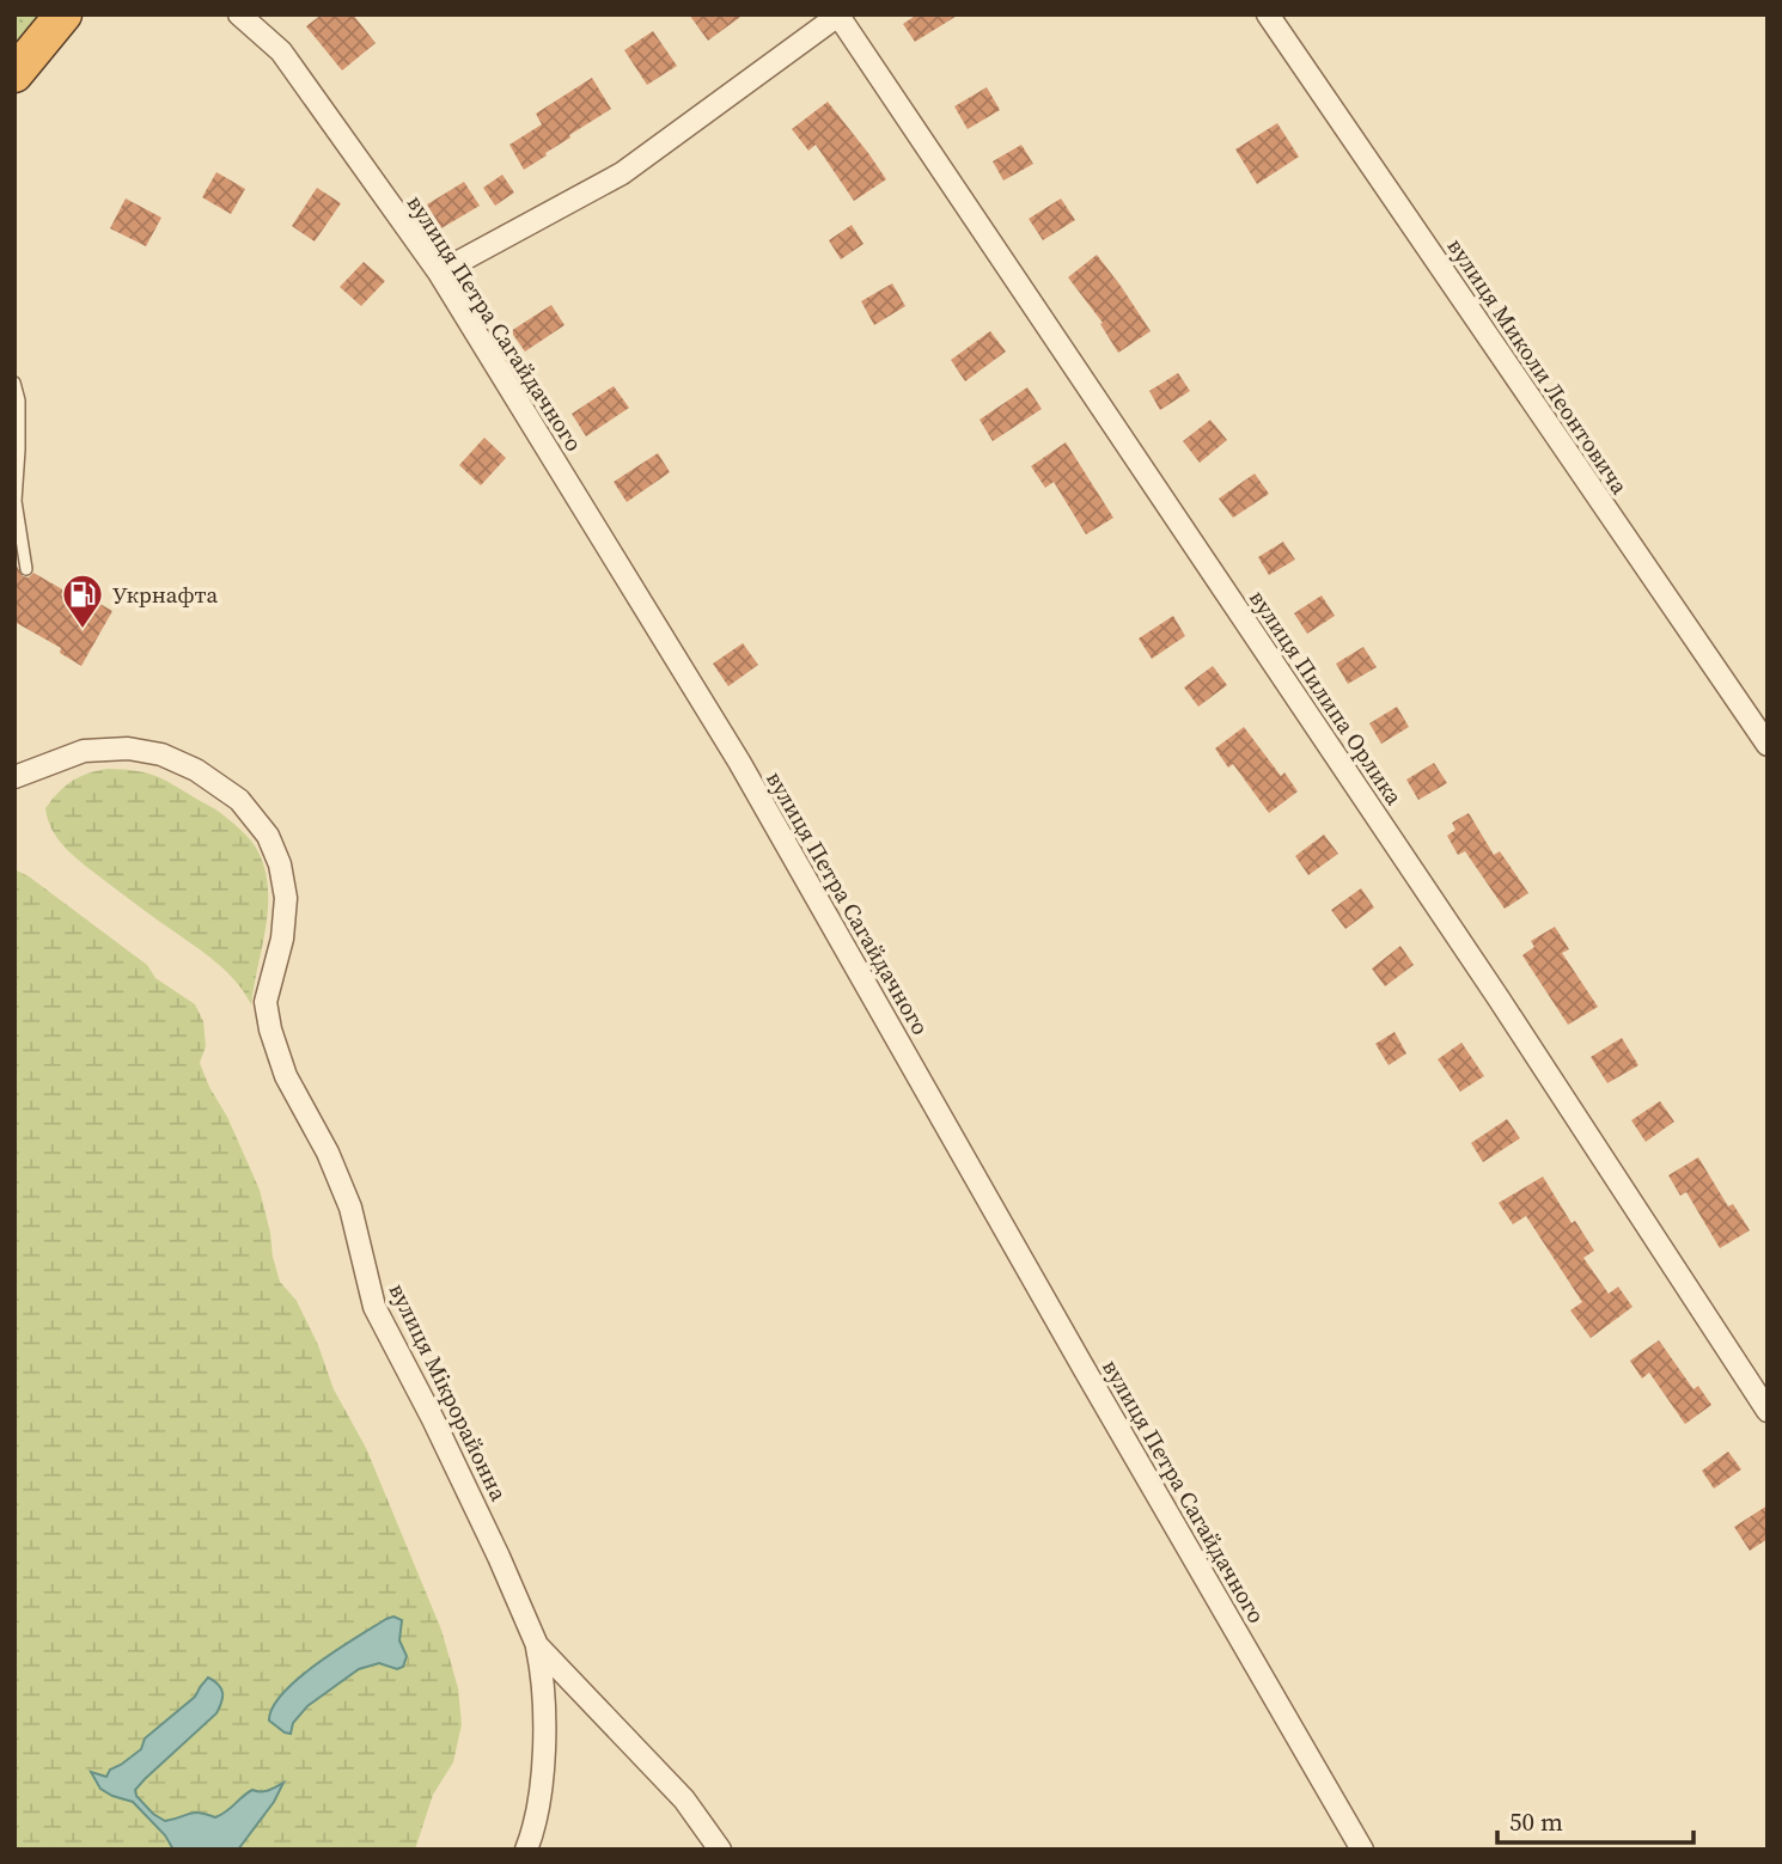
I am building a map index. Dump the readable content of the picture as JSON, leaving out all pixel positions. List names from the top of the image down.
{
  "streets": {
    "street": [
      "вулиця Петра Сагайдачного",
      "вулиця Миколи Леонтовича",
      "вулиця Пилипа Орлика",
      "вулиця Мікрорайонна"
    ]
  },
  "places": {
    "fuel station": ["Укрнафта"]
  },
  "scale_bar": "50 m"
}
